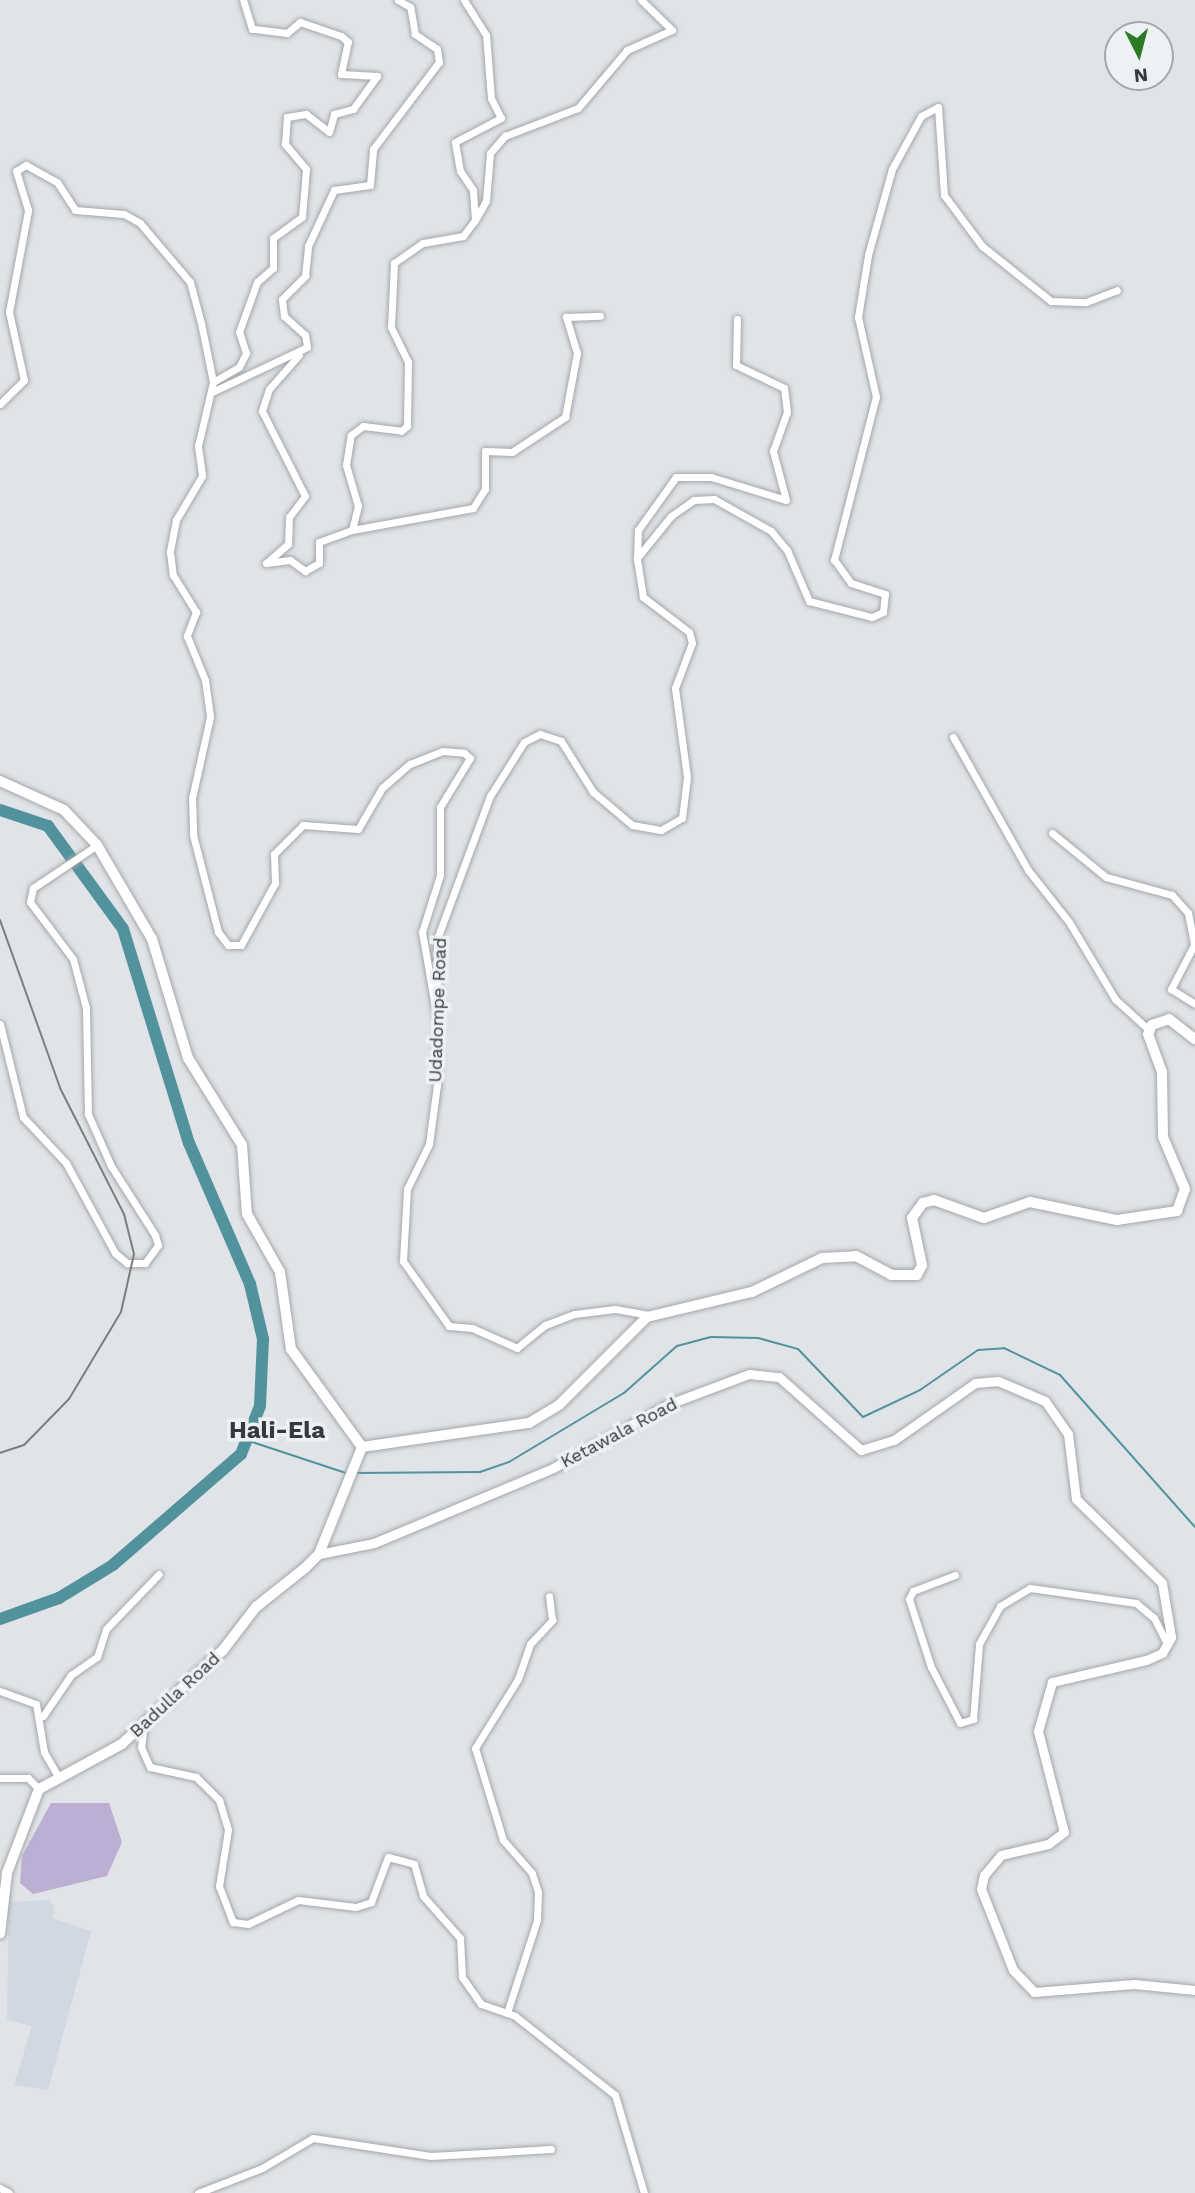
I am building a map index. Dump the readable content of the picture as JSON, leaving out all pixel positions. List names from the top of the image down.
{
  "streets": {
    "highway": ["Badulla Road"],
    "main road": ["Ketawala Road"],
    "street": ["Udadompe Road"]
  },
  "crossings": [
    ["Ketawala Road", "Badulla Road"]
  ],
  "districts": ["Hali-Ela"],
  "north": "bottom"
}
